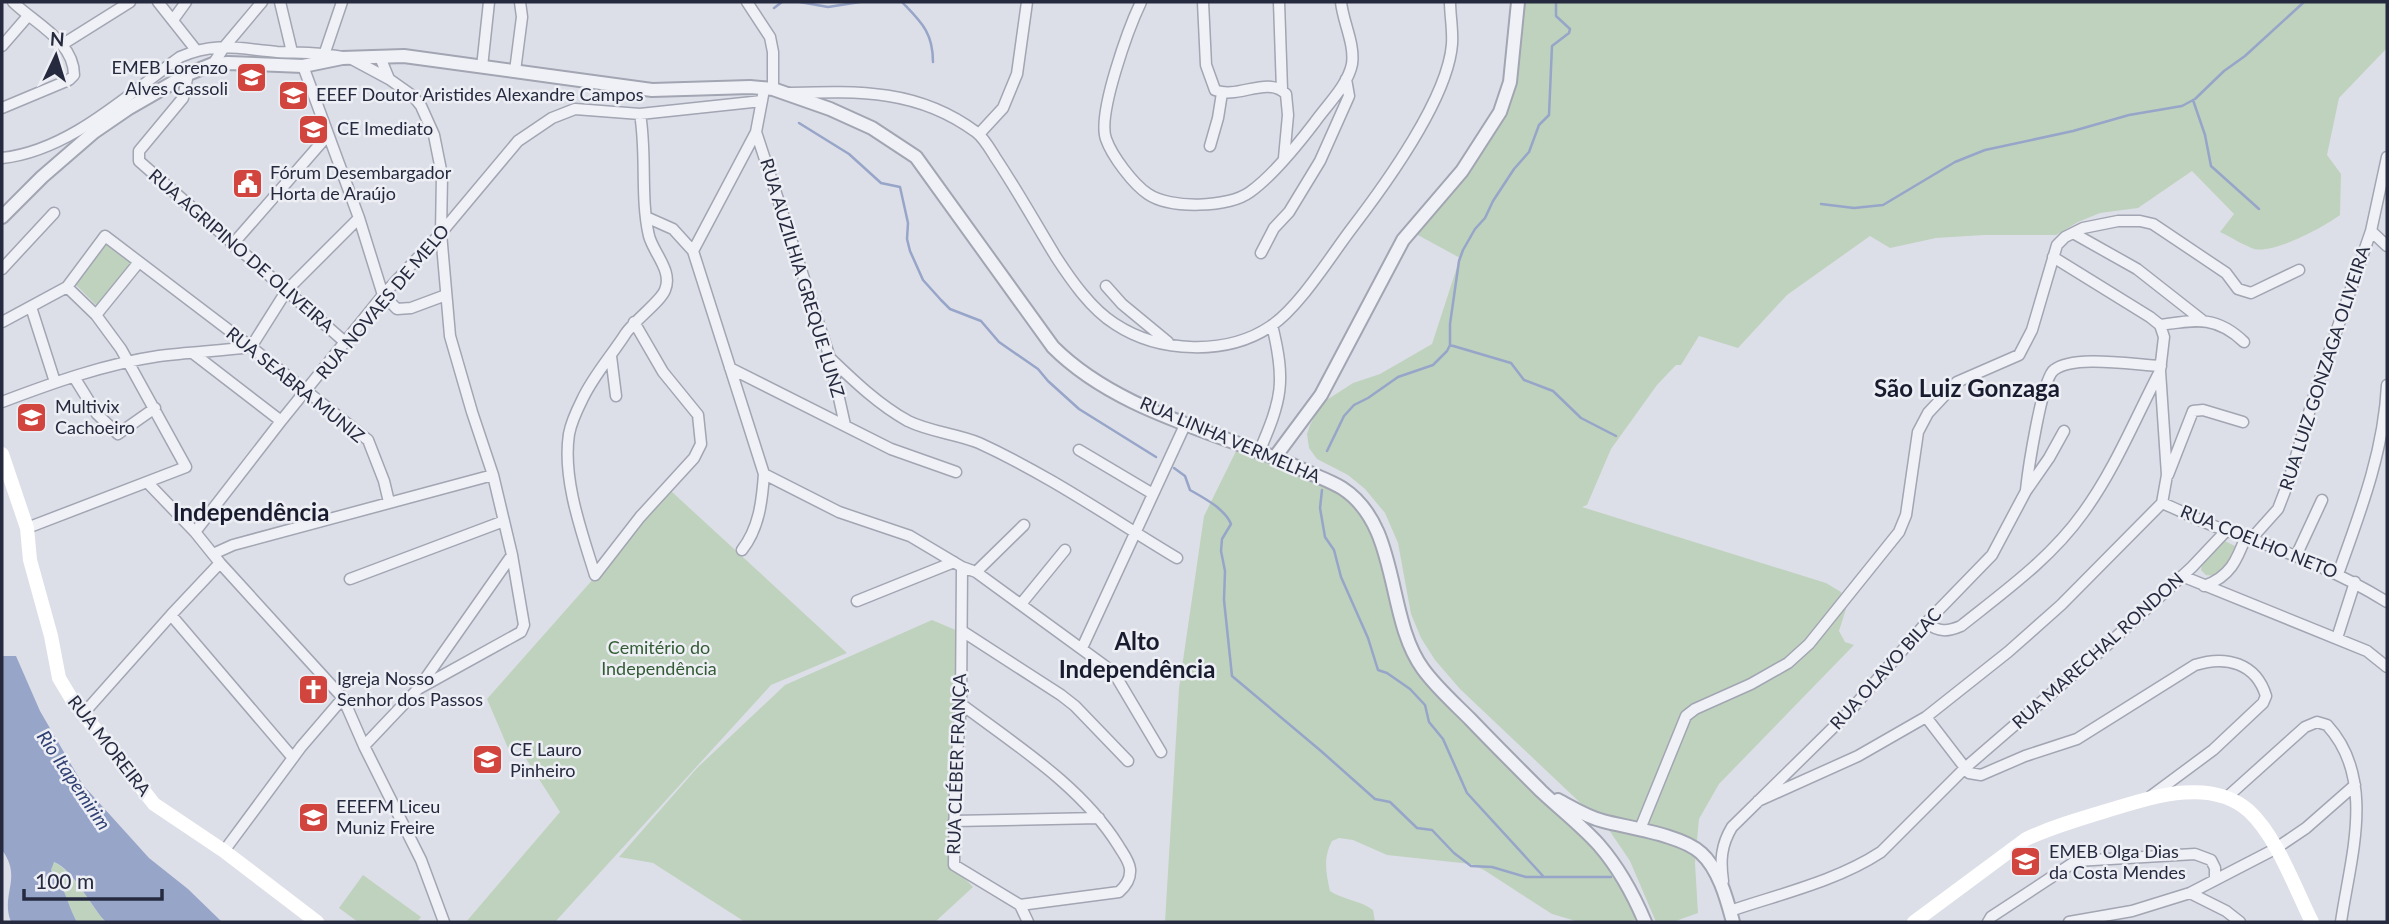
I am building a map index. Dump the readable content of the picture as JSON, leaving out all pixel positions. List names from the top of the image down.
{
  "streets": {
    "main road": ["RUA MOREIRA"],
    "street": [
      "RUA AGRIPINO DE OLIVEIRA",
      "RUA AUZILHIA GREQUE LUNZ",
      "RUA NOVAES DE MELO",
      "RUA LUIZ GONZAGA OLIVEIRA",
      "RUA SEABRA MUNIZ",
      "RUA LINHA VERMELHA",
      "RUA COELHO NETO",
      "RUA MARECHAL RONDON",
      "RUA OLAVO BILAC",
      "RUA CLÉBER FRANÇA"
    ]
  },
  "crossings": [
    ["RUA AGRIPINO DE OLIVEIRA", "RUA NOVAES DE MELO"],
    ["RUA NOVAES DE MELO", "RUA SEABRA MUNIZ"],
    ["RUA NOVAES DE MELO", "RUA LINHA VERMELHA"],
    ["RUA LUIZ GONZAGA OLIVEIRA", "RUA COELHO NETO"],
    ["RUA LUIZ GONZAGA OLIVEIRA", "RUA MARECHAL RONDON"],
    ["RUA COELHO NETO", "RUA MARECHAL RONDON"],
    ["RUA MARECHAL RONDON", "RUA OLAVO BILAC"]
  ],
  "districts": ["São Luiz Gonzaga", "Independência", "Alto Independência"],
  "water": ["Rio Itapemirim"],
  "parks": ["Cemitério do Independência"],
  "places": {
    "school or university": [
      "EMEB Lorenzo Alves Cassoli",
      "EEEF Doutor Aristides Alexandre Campos",
      "CE Imediato",
      "Multivix Cachoeiro",
      "CE Lauro Pinheiro",
      "EEEFM Liceu Muniz Freire",
      "EMEB Olga Dias da Costa Mendes"
    ],
    "public building": ["Fórum Desembargador Horta de Araújo"],
    "church": ["Igreja Nosso Senhor dos Passos"]
  },
  "scale_bar": "100 m",
  "north": "top"
}
